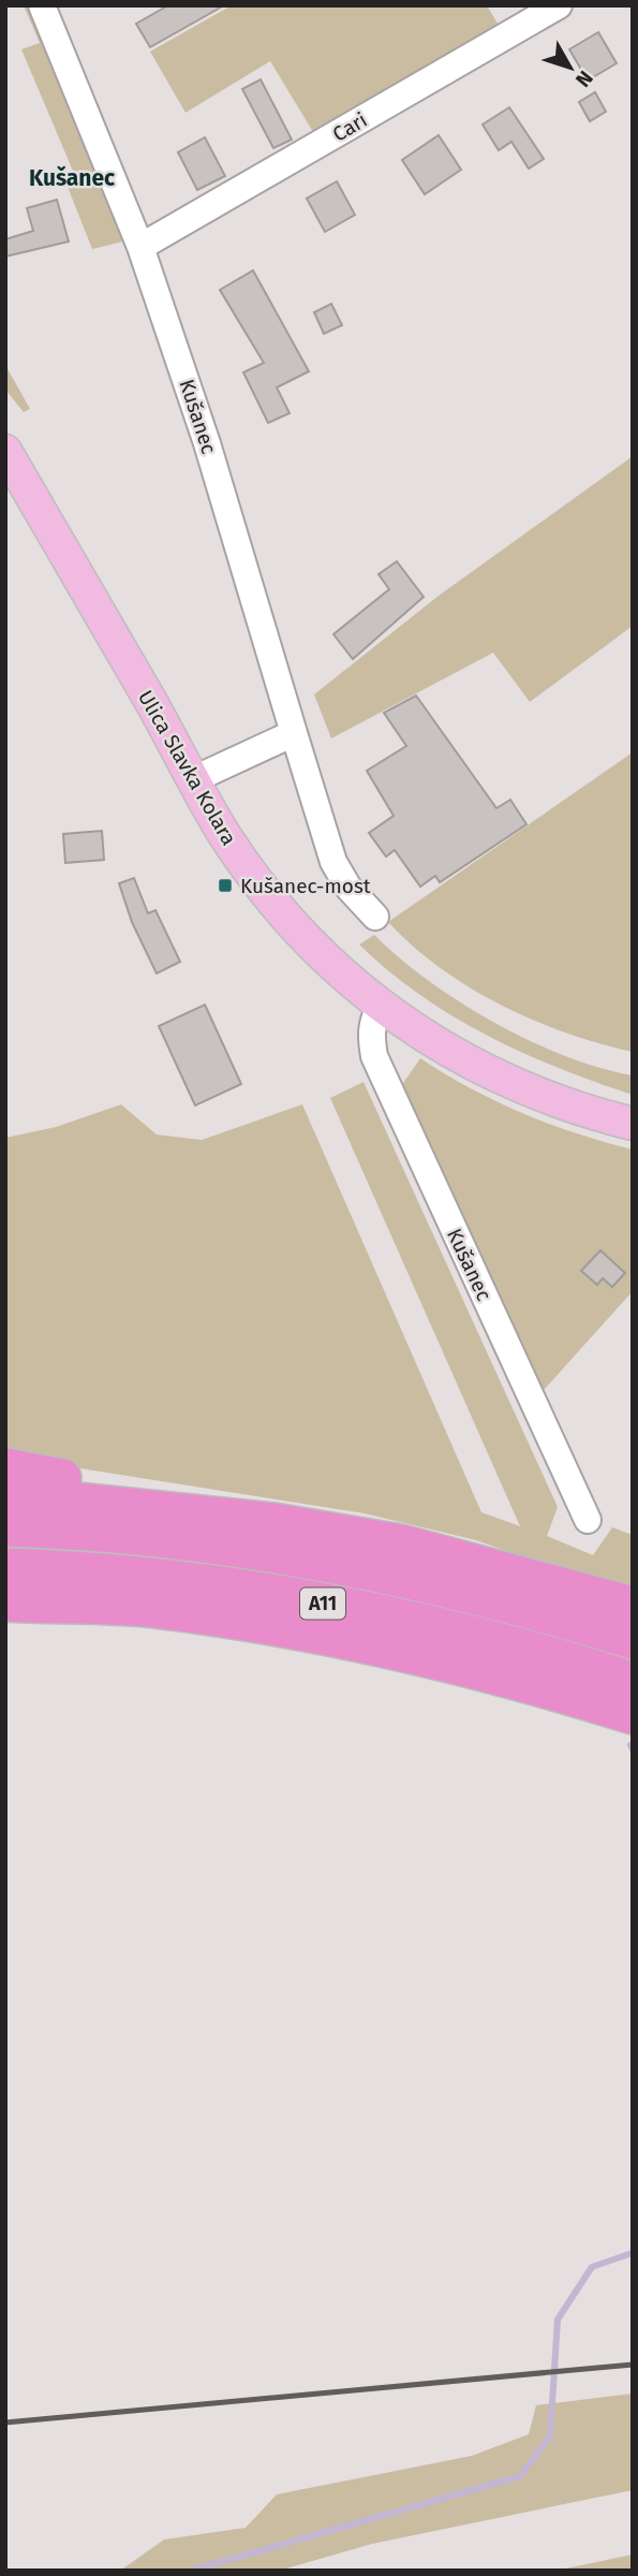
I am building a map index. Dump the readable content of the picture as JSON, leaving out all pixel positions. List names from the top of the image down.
{
  "streets": {
    "highway": ["A11"],
    "main road": ["Ulica Slavka Kolara"],
    "street": ["Cari", "Kušanec"]
  },
  "crossings": [
    ["Cari", "Kušanec"],
    ["Kušanec", "Ulica Slavka Kolara"]
  ],
  "districts": ["Kušanec"],
  "places": {
    "transit": ["Kušanec-most"]
  },
  "north": "bottom right"
}
